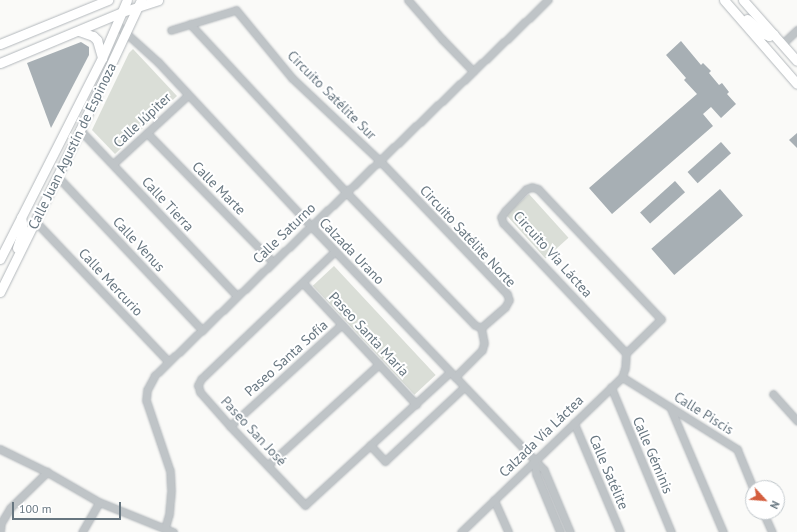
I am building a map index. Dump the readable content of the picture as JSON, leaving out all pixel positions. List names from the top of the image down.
{
  "streets": {
    "main road": ["Calle Juan Agustín de Espinoza"],
    "street": [
      "Circuito Satélite Sur",
      "Calle Júpiter",
      "Calle Marte",
      "Calle Tierra",
      "Calle Saturno",
      "Circuito Satélite Norte",
      "Calle Venus",
      "Calzada Urano",
      "Circuito Vía Láctea",
      "Calle Mercurio",
      "Paseo Santa María",
      "Paseo Santa Sofía",
      "Calle Piscis",
      "Paseo San José",
      "Calzada Vía Láctea",
      "Calle Géminis",
      "Calle Satélite"
    ]
  },
  "crossings": [
    ["Circuito Satélite Sur", "Calle Saturno"],
    ["Circuito Satélite Sur", "Circuito Satélite Norte"],
    ["Calle Júpiter", "Calle Marte"],
    ["Calle Júpiter", "Calle Tierra"],
    ["Calle Júpiter", "Calzada Urano"],
    ["Calle Juan Agustín de Espinoza", "Calle Tierra"],
    ["Calle Juan Agustín de Espinoza", "Calle Venus"],
    ["Calle Juan Agustín de Espinoza", "Calzada Urano"],
    ["Calle Juan Agustín de Espinoza", "Calle Mercurio"],
    ["Calle Marte", "Calle Saturno"],
    ["Calle Tierra", "Calle Saturno"],
    ["Calle Saturno", "Circuito Satélite Norte"],
    ["Calle Saturno", "Calle Venus"],
    ["Calle Saturno", "Calzada Urano"],
    ["Calle Saturno", "Calle Mercurio"],
    ["Calzada Urano", "Paseo San José"],
    ["Calzada Urano", "Calzada Vía Láctea"],
    ["Paseo Santa María", "Paseo Santa Sofía"],
    ["Paseo Santa María", "Paseo San José"],
    ["Paseo Santa Sofía", "Paseo San José"],
    ["Calle Piscis", "Calzada Vía Láctea"],
    ["Calzada Vía Láctea", "Calle Géminis"],
    ["Calzada Vía Láctea", "Calle Satélite"]
  ],
  "scale_bar": "100 m",
  "north": "bottom right"
}
